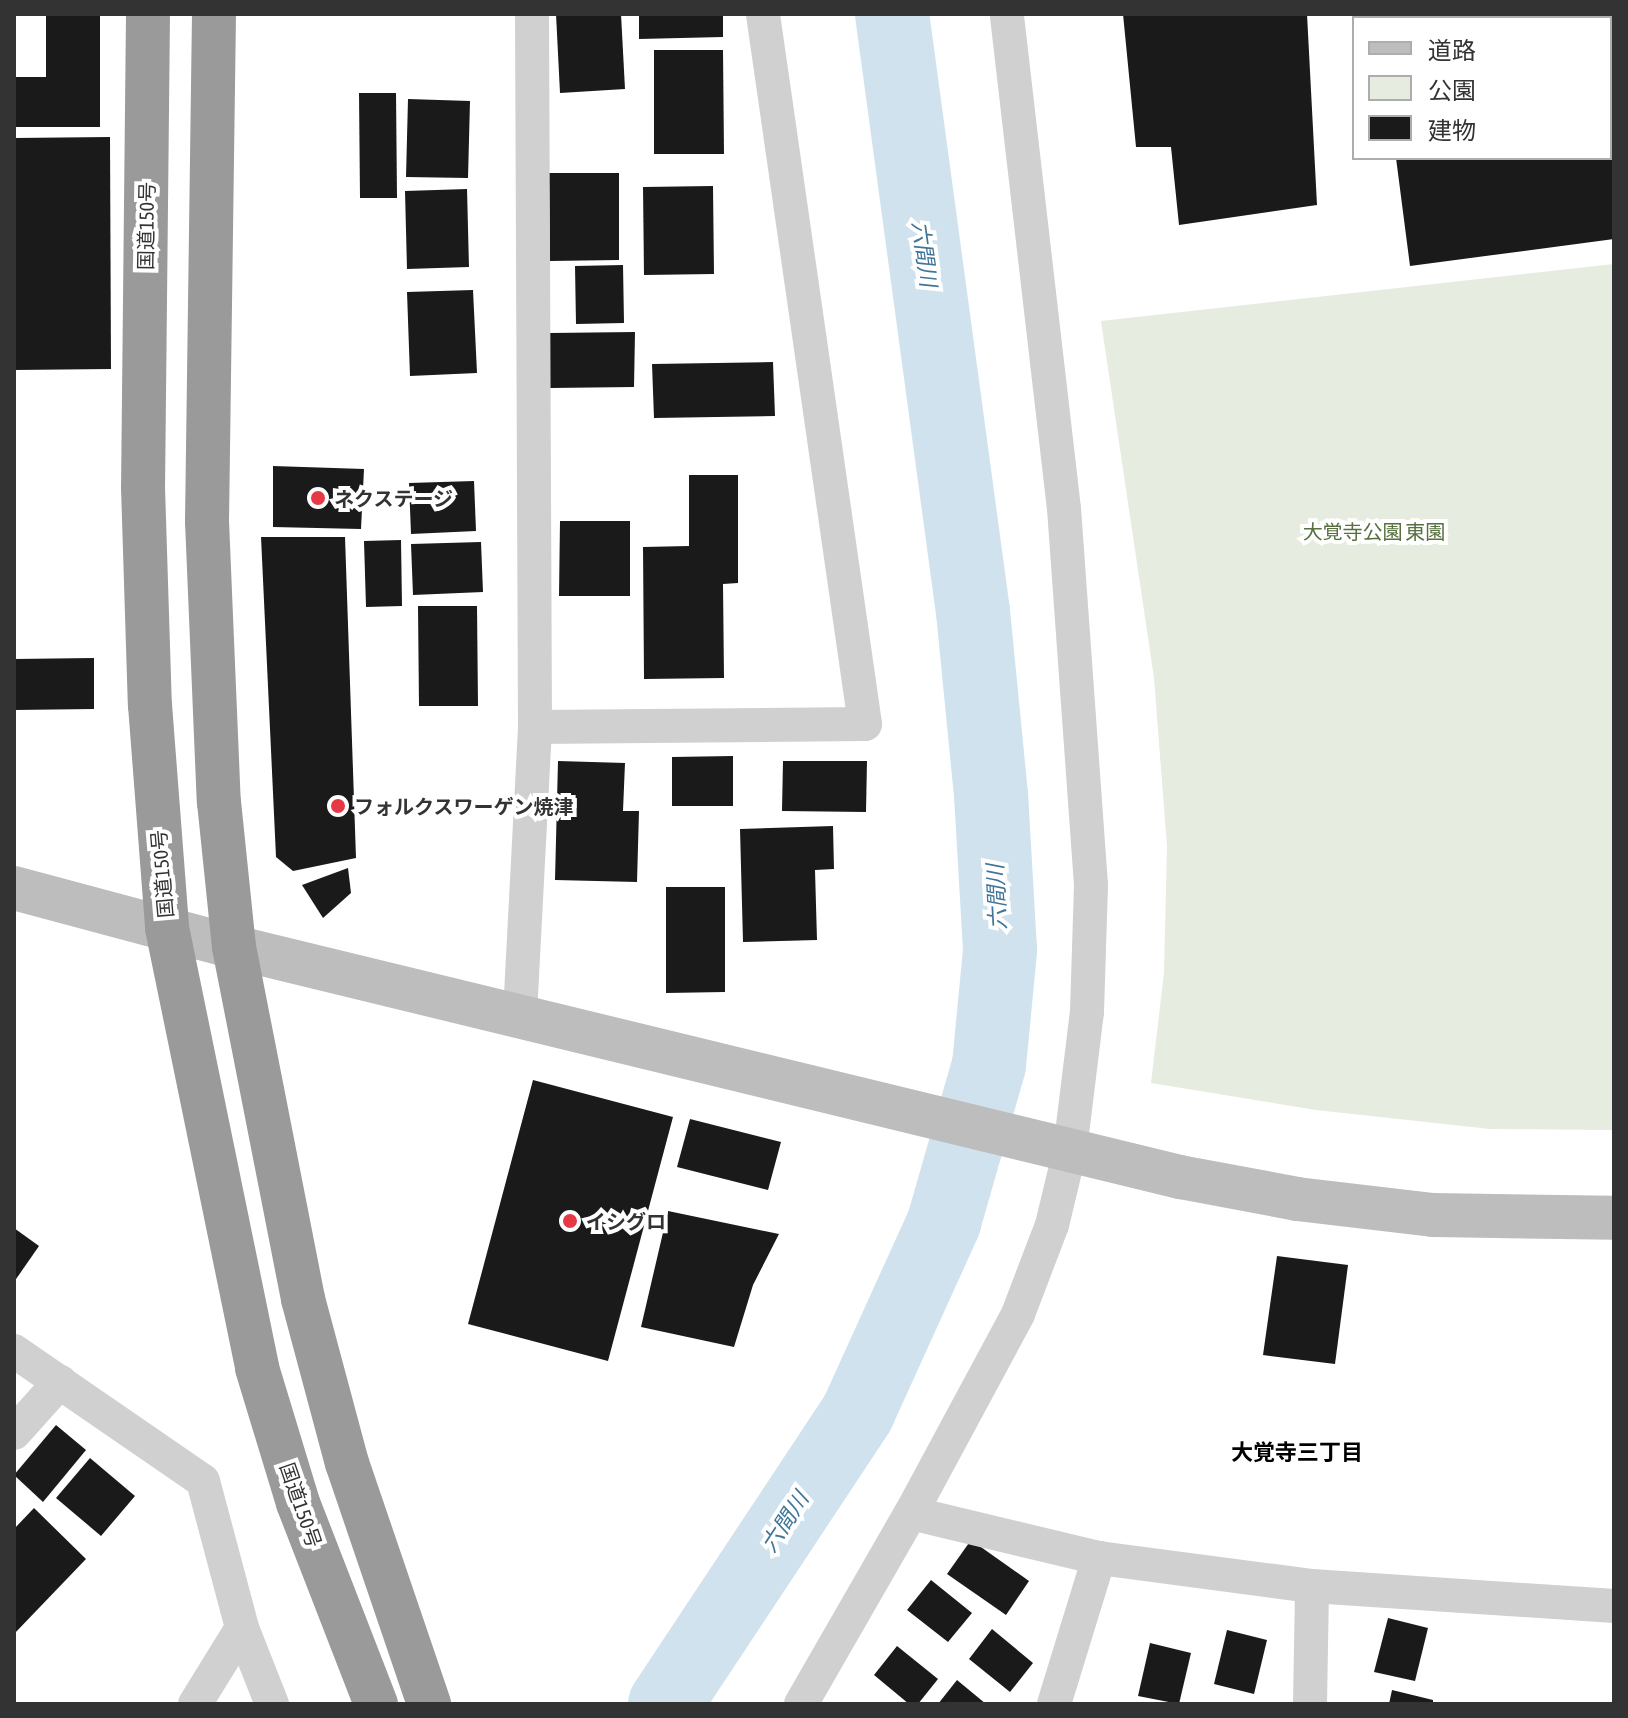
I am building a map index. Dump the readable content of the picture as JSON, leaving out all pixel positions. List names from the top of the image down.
{
  "streets": {
    "highway": ["国道150号"]
  },
  "districts": ["大覚寺三丁目"],
  "water": ["六間川"],
  "parks": ["大覚寺公園 東園"],
  "places": ["ネクステージ", "フォルクスワーゲン焼津", "イシグロ"],
  "legend": ["道路", "公園", "建物"]
}
